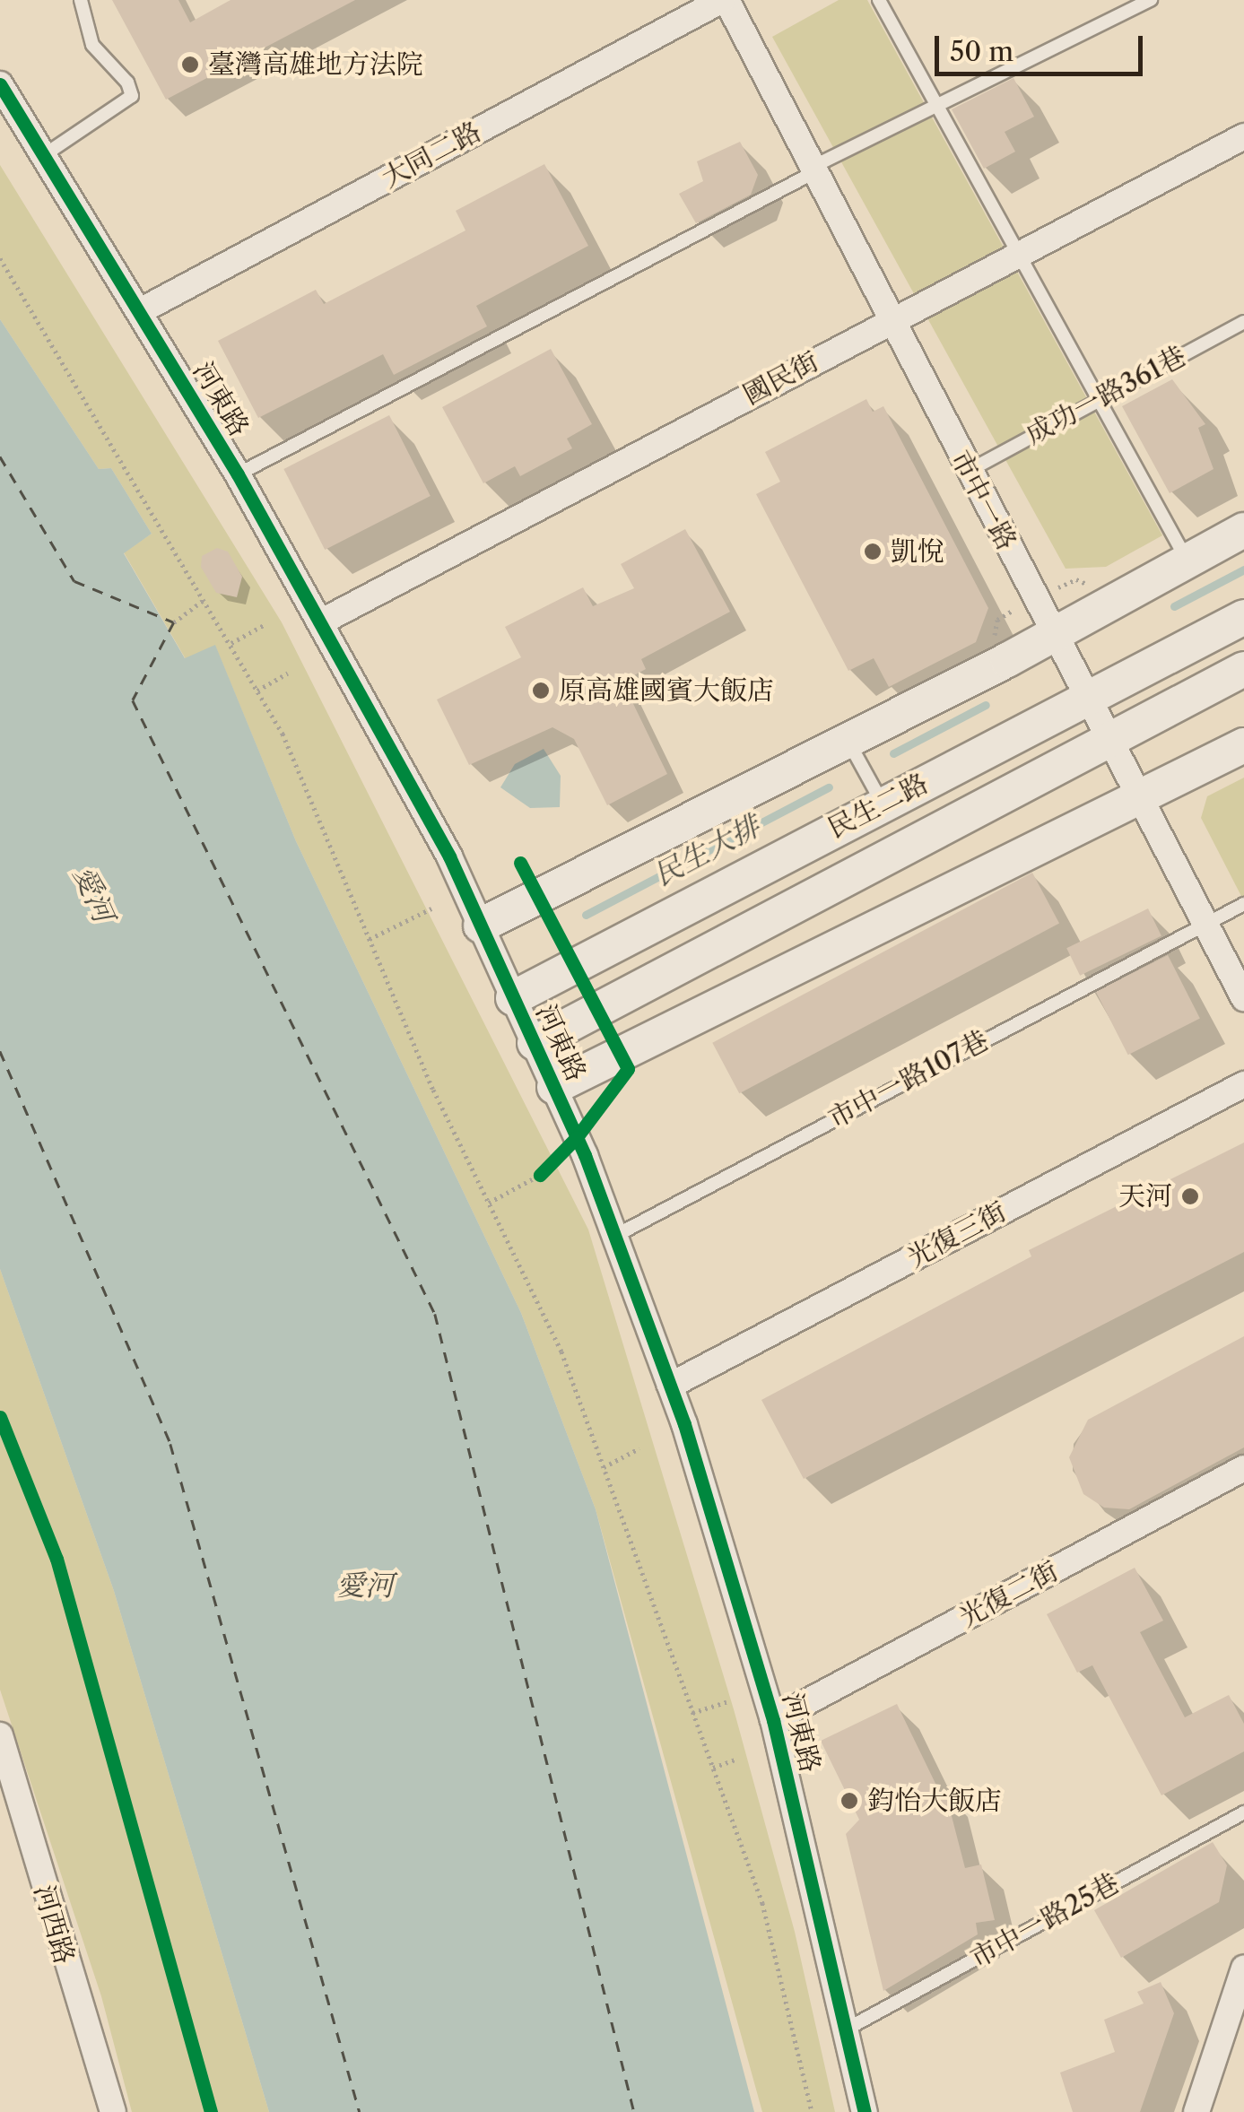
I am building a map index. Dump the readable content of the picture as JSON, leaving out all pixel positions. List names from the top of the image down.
{
  "streets": {
    "main road": ["民生二路"],
    "street": [
      "大同二路",
      "國民街",
      "河東路",
      "市中一路",
      "光復三街",
      "光復二街",
      "河西路"
    ],
    "lane": ["成功一路361巷", "市中一路107巷", "市中一路25巷"]
  },
  "crossings": [
    ["大同二路", "河東路"],
    ["大同二路", "市中一路"],
    ["國民街", "河東路"],
    ["國民街", "市中一路"],
    ["成功一路361巷", "市中一路"],
    ["河東路", "民生二路"],
    ["河東路", "市中一路107巷"],
    ["河東路", "光復三街"],
    ["河東路", "光復二街"],
    ["河東路", "市中一路25巷"],
    ["市中一路", "民生二路"],
    ["市中一路", "市中一路107巷"]
  ],
  "water": ["民生大排", "愛河"],
  "places": [
    "臺灣高雄地方法院",
    "凱悅",
    "原高雄國賓大飯店",
    "天河",
    "鈞怡大飯店"
  ],
  "scale_bar": "50 m"
}
